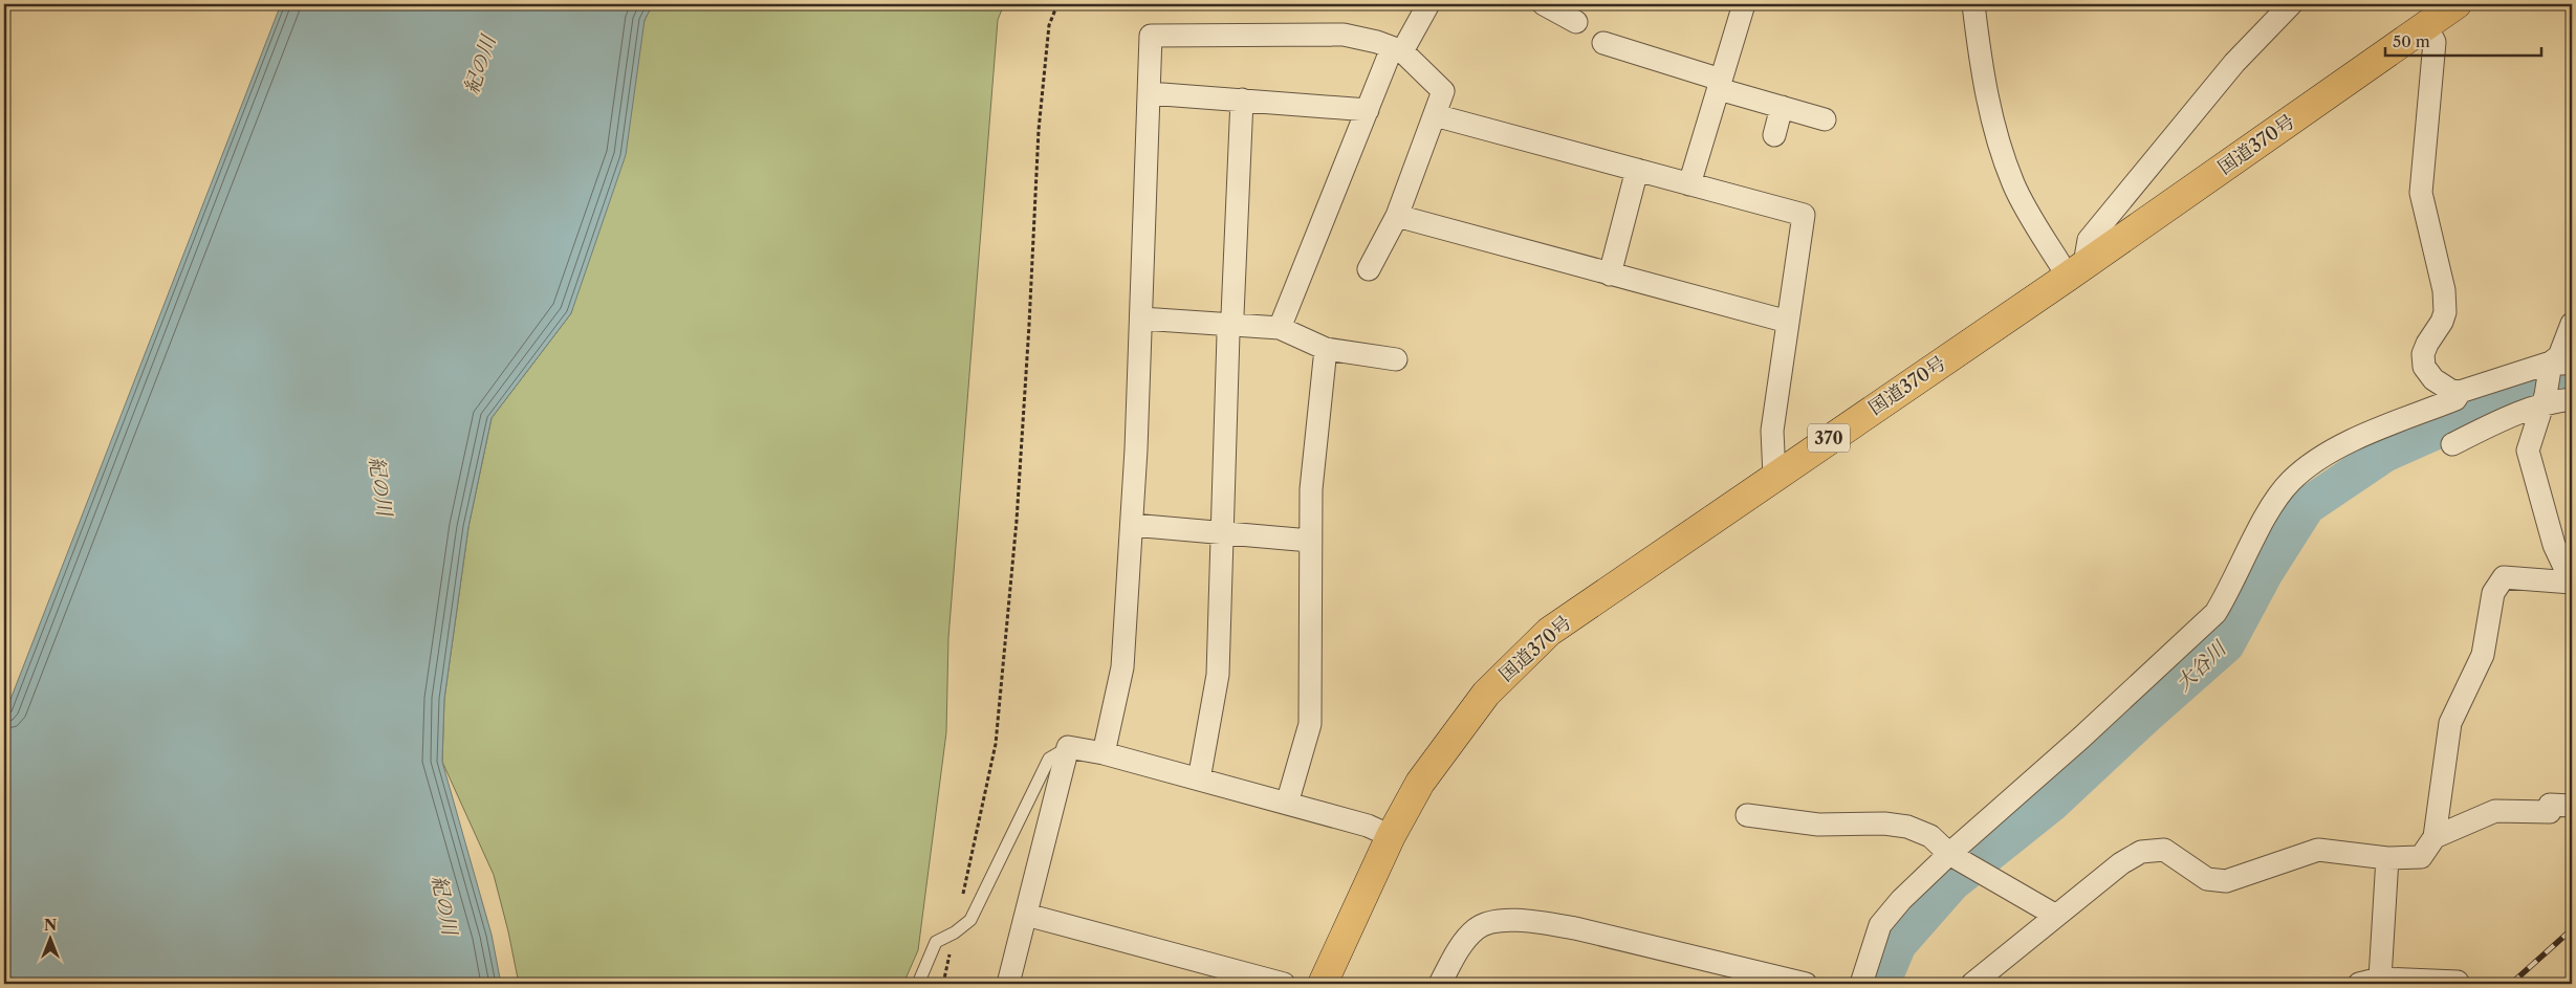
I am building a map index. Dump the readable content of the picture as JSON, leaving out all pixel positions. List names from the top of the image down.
{
  "streets": {
    "highway": ["国道370号", "370"]
  },
  "water": ["紀の川", "大谷川"],
  "scale_bar": "50 m",
  "north": "top"
}
